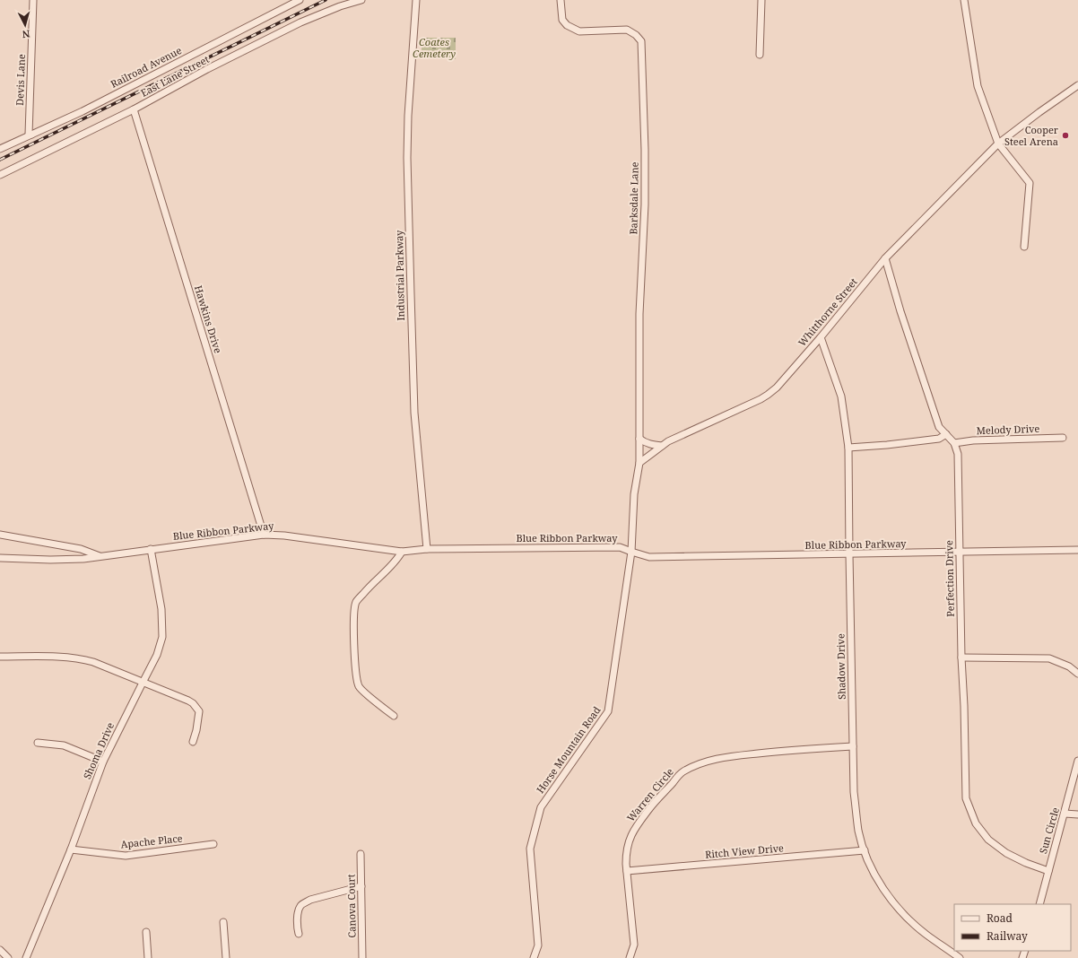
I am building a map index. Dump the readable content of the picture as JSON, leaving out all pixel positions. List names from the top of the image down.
{
  "streets": {
    "street": [
      "Railroad Avenue",
      "East Lane Street",
      "Devis Lane",
      "Barksdale Lane",
      "Industrial Parkway",
      "Whitthorne Street",
      "Hawkins Drive",
      "Melody Drive",
      "Blue Ribbon Parkway",
      "Perfection Drive",
      "Shadow Drive",
      "Horse Mountain Road",
      "Shoma Drive",
      "Warren Circle",
      "Sun Circle",
      "Apache Place",
      "Ritch View Drive",
      "Canova Court"
    ]
  },
  "crossings": [
    ["Railroad Avenue", "Devis Lane"],
    ["East Lane Street", "Hawkins Drive"],
    ["Barksdale Lane", "Whitthorne Street"],
    ["Industrial Parkway", "Blue Ribbon Parkway"],
    ["Whitthorne Street", "Perfection Drive"],
    ["Whitthorne Street", "Shadow Drive"],
    ["Hawkins Drive", "Blue Ribbon Parkway"],
    ["Melody Drive", "Perfection Drive"],
    ["Blue Ribbon Parkway", "Perfection Drive"],
    ["Blue Ribbon Parkway", "Shadow Drive"],
    ["Blue Ribbon Parkway", "Horse Mountain Road"],
    ["Blue Ribbon Parkway", "Shoma Drive"],
    ["Perfection Drive", "Sun Circle"],
    ["Shadow Drive", "Warren Circle"],
    ["Shadow Drive", "Ritch View Drive"],
    ["Shoma Drive", "Apache Place"],
    ["Warren Circle", "Ritch View Drive"]
  ],
  "parks": ["Coates Cemetery"],
  "places": ["Cooper Steel Arena"],
  "legend": ["Road", "Railway"],
  "north": "bottom"
}
